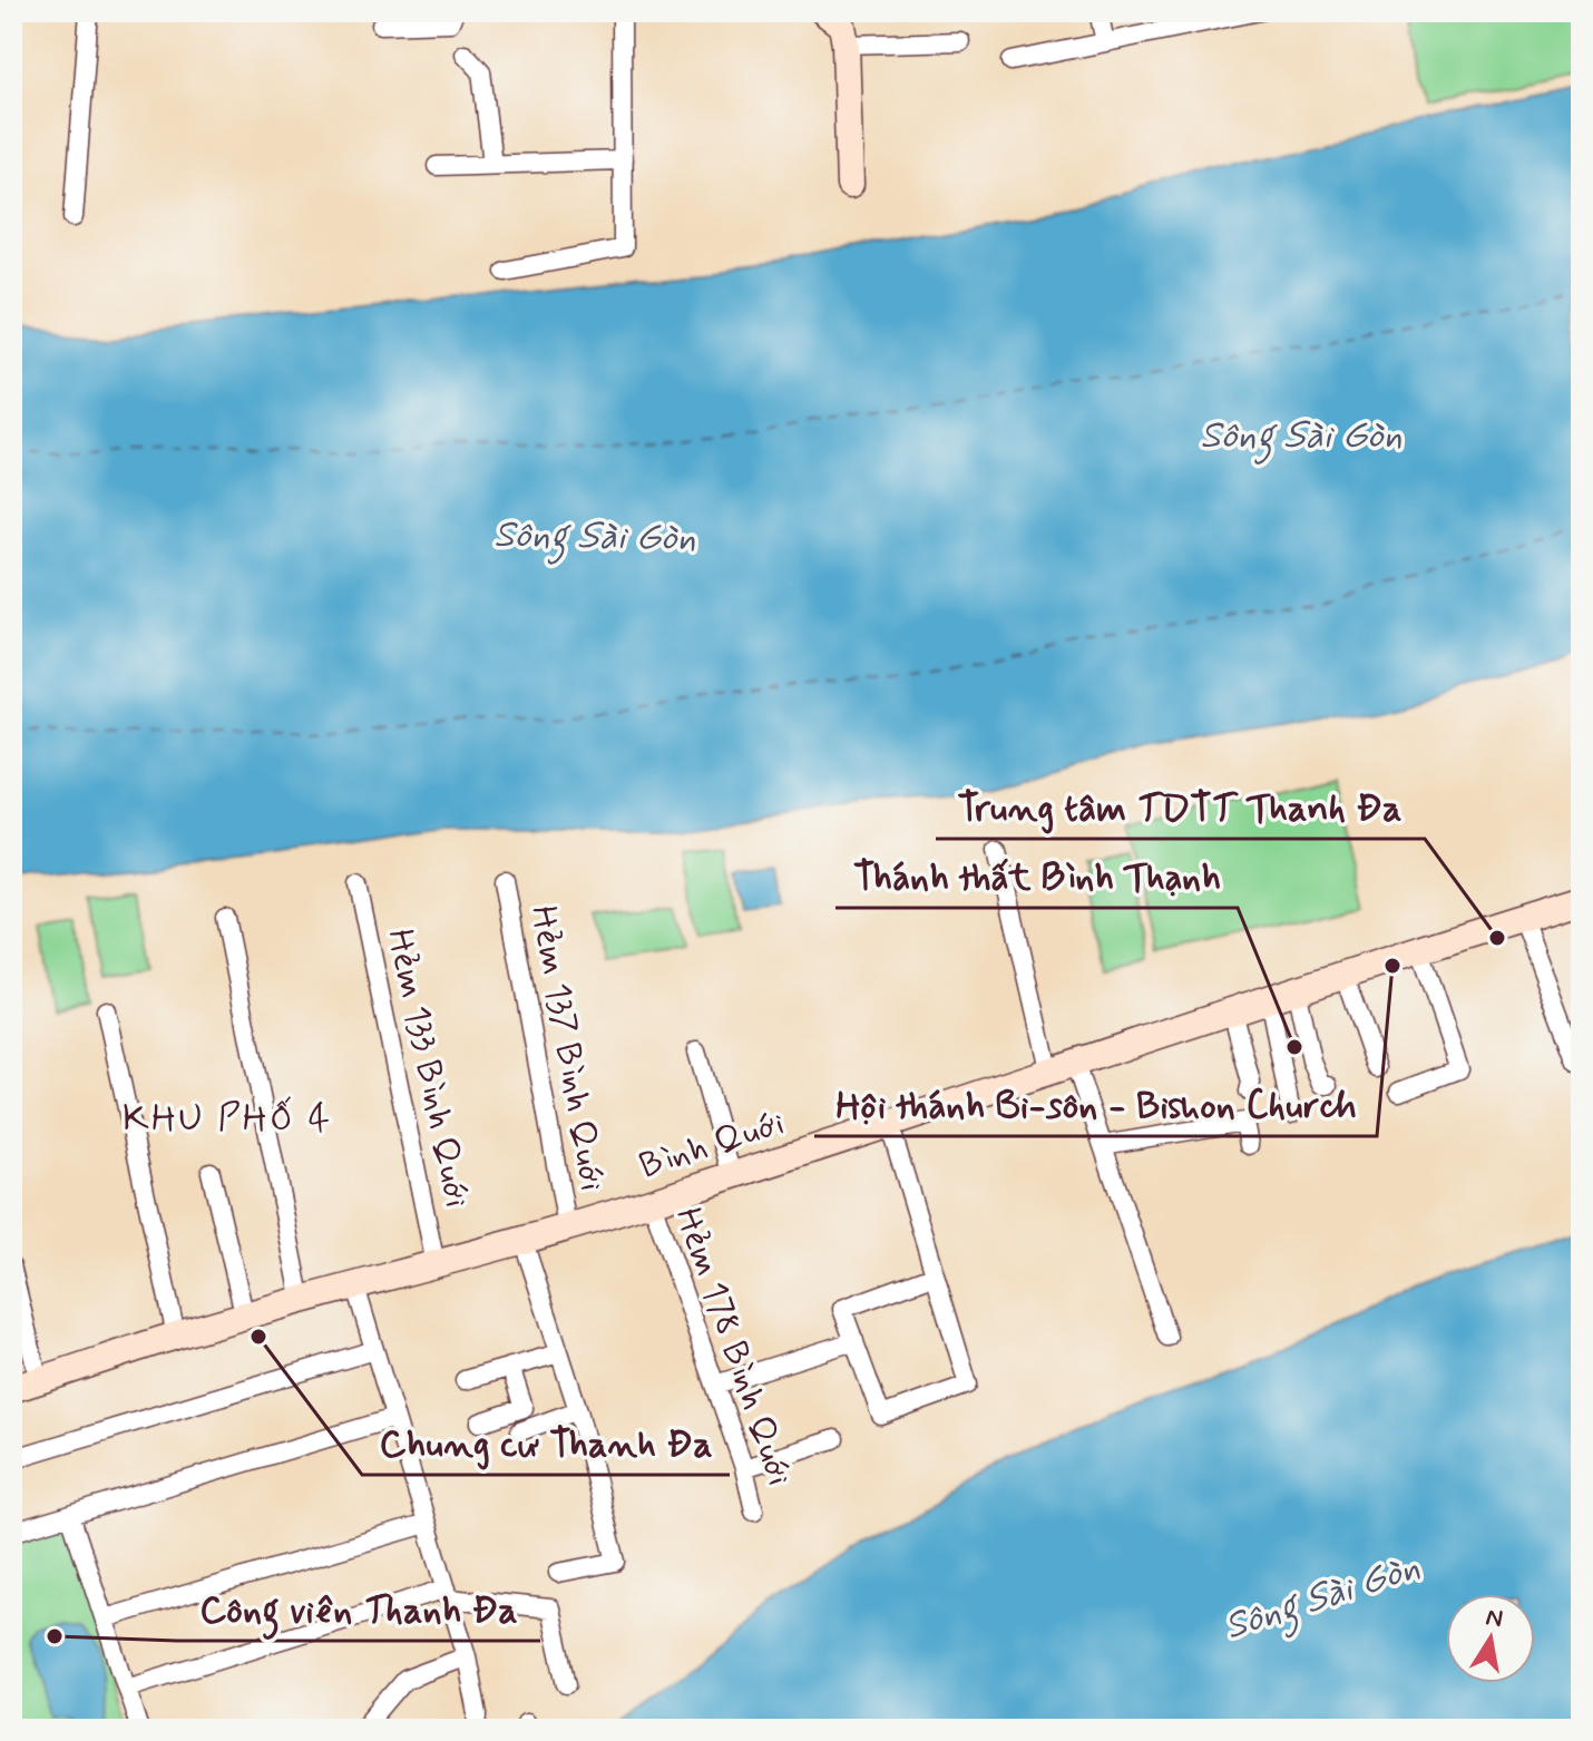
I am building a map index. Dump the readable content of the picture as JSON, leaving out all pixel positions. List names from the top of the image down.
{
  "streets": {
    "main road": ["Bình Quới"],
    "street": ["Hẻm 137 Bình Quới", "Hẻm 133 Bình Quới", "Hẻm 178 Bình Quới"]
  },
  "crossings": [
    ["Hẻm 137 Bình Quới", "Bình Quới"],
    ["Hẻm 133 Bình Quới", "Bình Quới"],
    ["Bình Quới", "Hẻm 178 Bình Quới"]
  ],
  "districts": ["KHU PHỐ 4"],
  "water": ["Sông Sài Gòn"],
  "places": [
    "Trung tâm TDTT Thanh Đa",
    "Hội thánh Bi-sôn - Bishon Church",
    "Thánh thất Bình Thạnh",
    "Chung cư Thanh Đa",
    "Công viên Thanh Đa"
  ],
  "north": "top"
}
